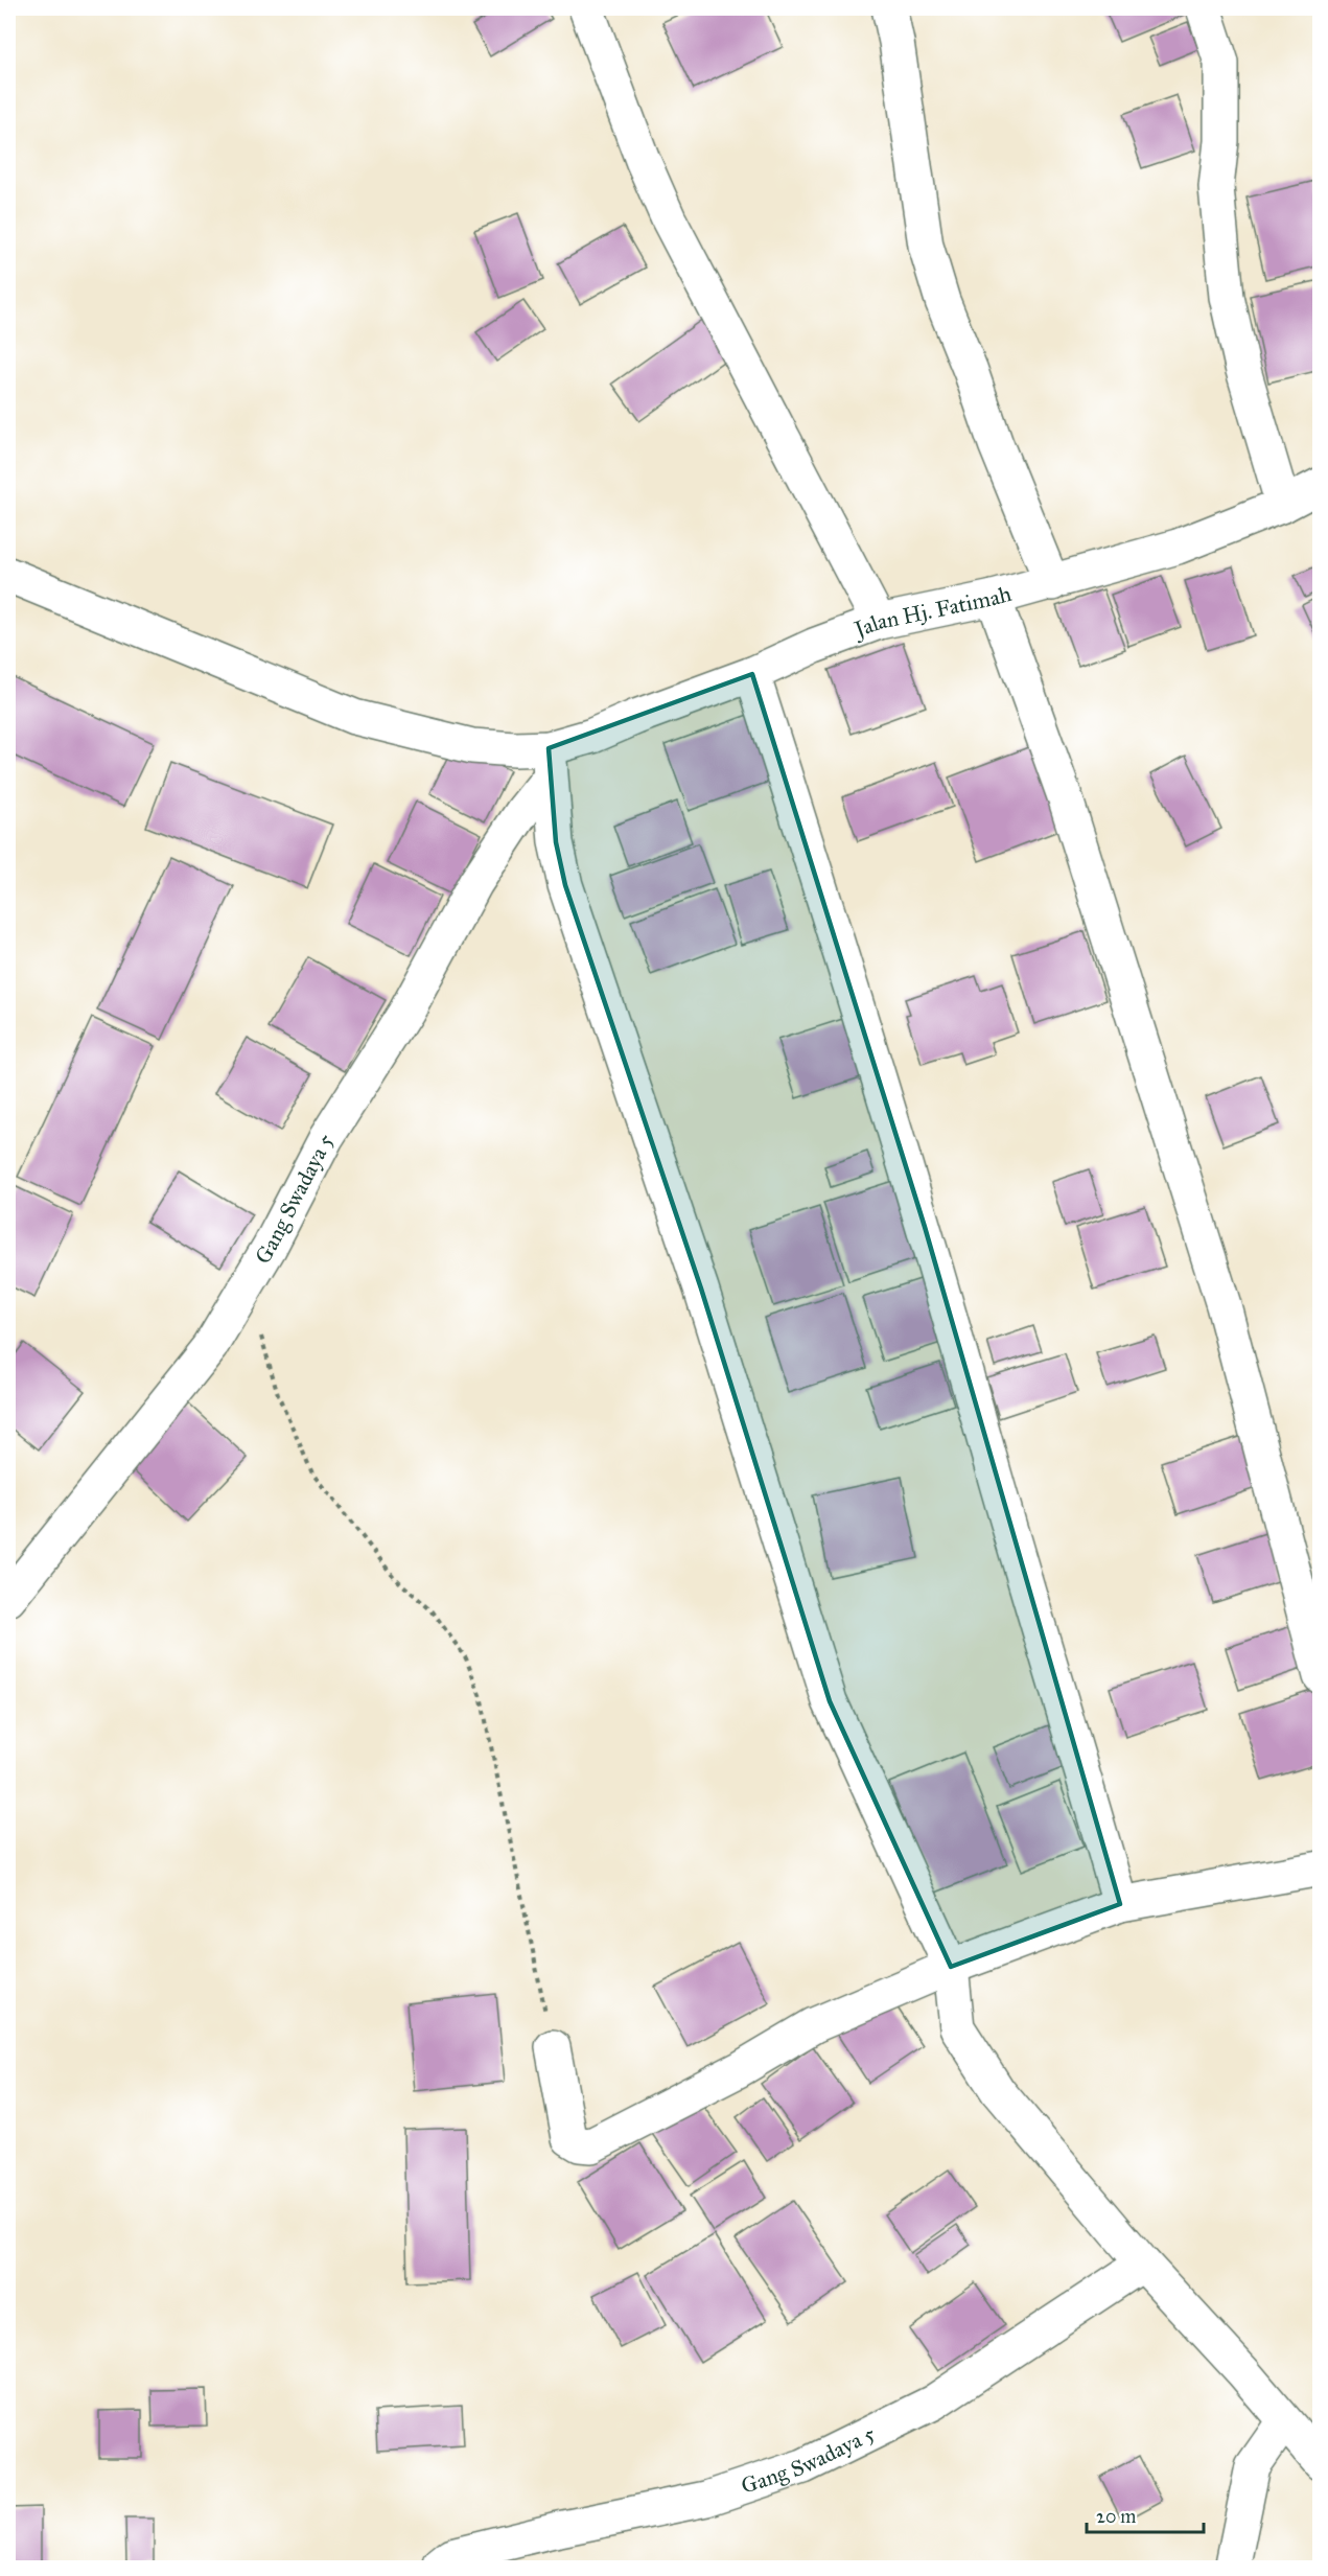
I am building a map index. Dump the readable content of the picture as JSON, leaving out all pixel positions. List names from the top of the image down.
{
  "streets": {
    "street": ["Jalan Hj. Fatimah", "Gang Swadaya 5"]
  },
  "crossings": [
    ["Jalan Hj. Fatimah", "Gang Swadaya 5"]
  ],
  "scale_bar": "20 m"
}
